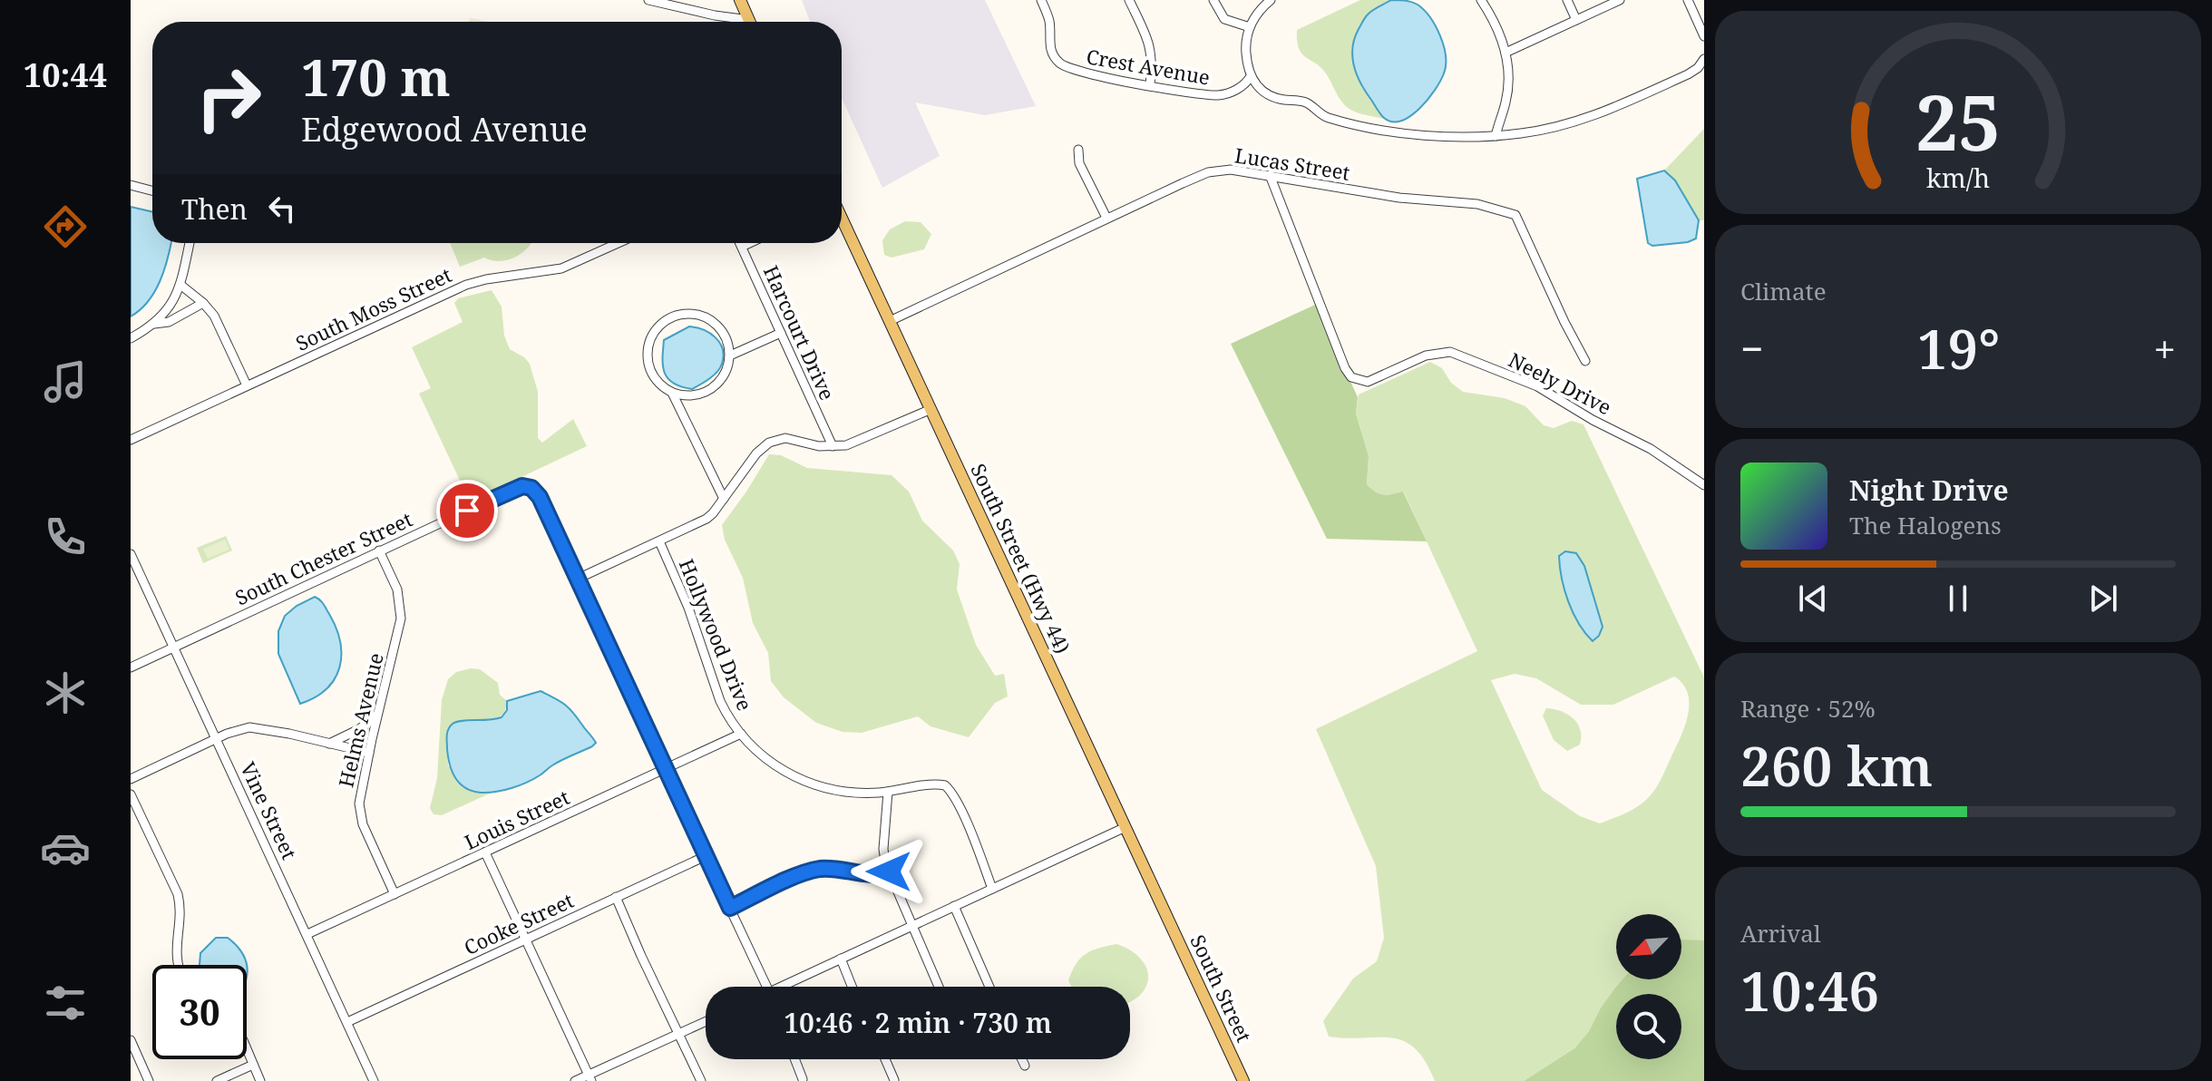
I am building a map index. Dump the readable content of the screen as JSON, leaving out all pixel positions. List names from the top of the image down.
{
  "streets": {
    "main road": ["South Street (Hwy 44)", "South Street"],
    "street": [
      "Crest Avenue",
      "Lucas Street",
      "South Moss Street",
      "Harcourt Drive",
      "Neely Drive",
      "South Chester Street",
      "Hollywood Drive",
      "Helms Avenue",
      "Vine Street",
      "Louis Street",
      "Cooke Street"
    ]
  },
  "crossings": [
    ["Lucas Street", "Neely Drive"],
    ["Lucas Street", "South Street (Hwy 44)"],
    ["South Chester Street", "Helms Avenue"],
    ["South Chester Street", "Vine Street"],
    ["South Street (Hwy 44)", "South Street"],
    ["Hollywood Drive", "Louis Street"],
    ["Helms Avenue", "Louis Street"],
    ["Vine Street", "Louis Street"],
    ["Vine Street", "Cooke Street"]
  ],
  "north": "bottom left",
  "page": {
    "tabs": "10:44",
    "turn": ["170 m", "Edgewood Avenue"],
    "then": "Then",
    "tile": [
      "Climate",
      ["Range · 52%", "260 km"],
      ["Arrival", "10:46"]
    ],
    "heat": ["−", "19°", "+"],
    "song": ["Night Drive", "The Halogens"],
    "limit": "30",
    "trip": "10:46 · 2 min · 730 m",
    "gauge": ["25", "km/h"]
  }
}
